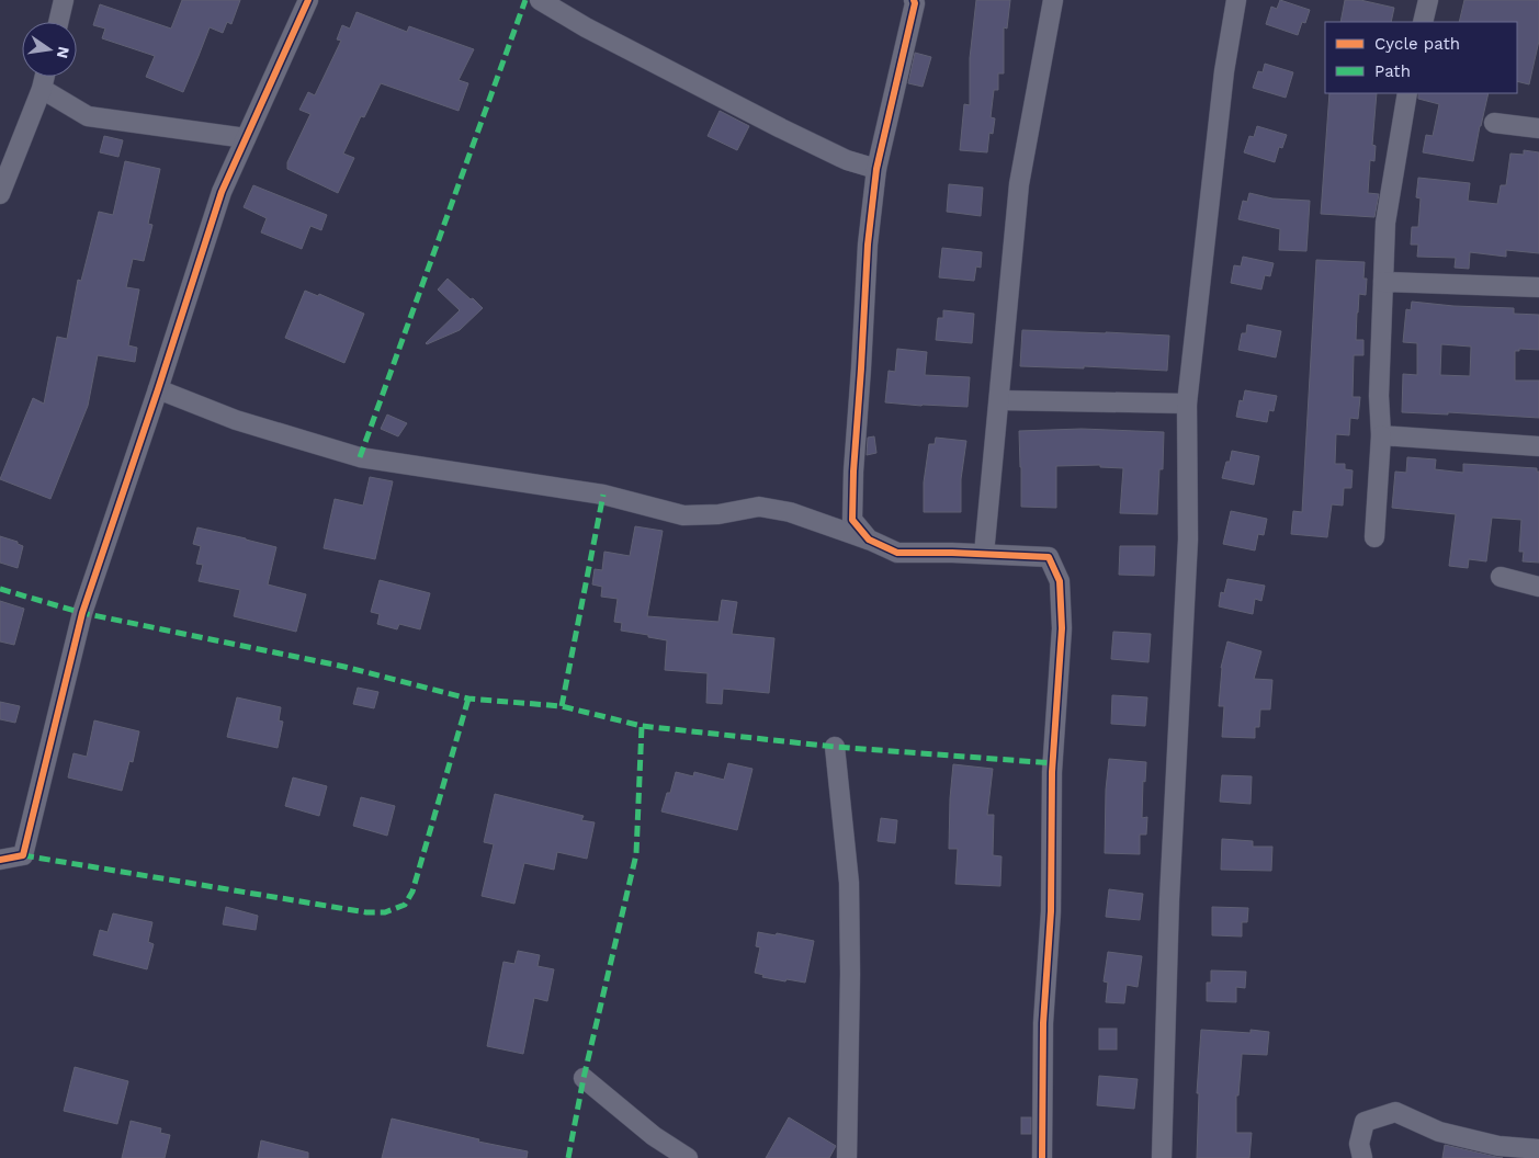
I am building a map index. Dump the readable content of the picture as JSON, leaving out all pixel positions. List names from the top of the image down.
{
  "legend": ["Cycle path", "Path"],
  "north": "right"
}
